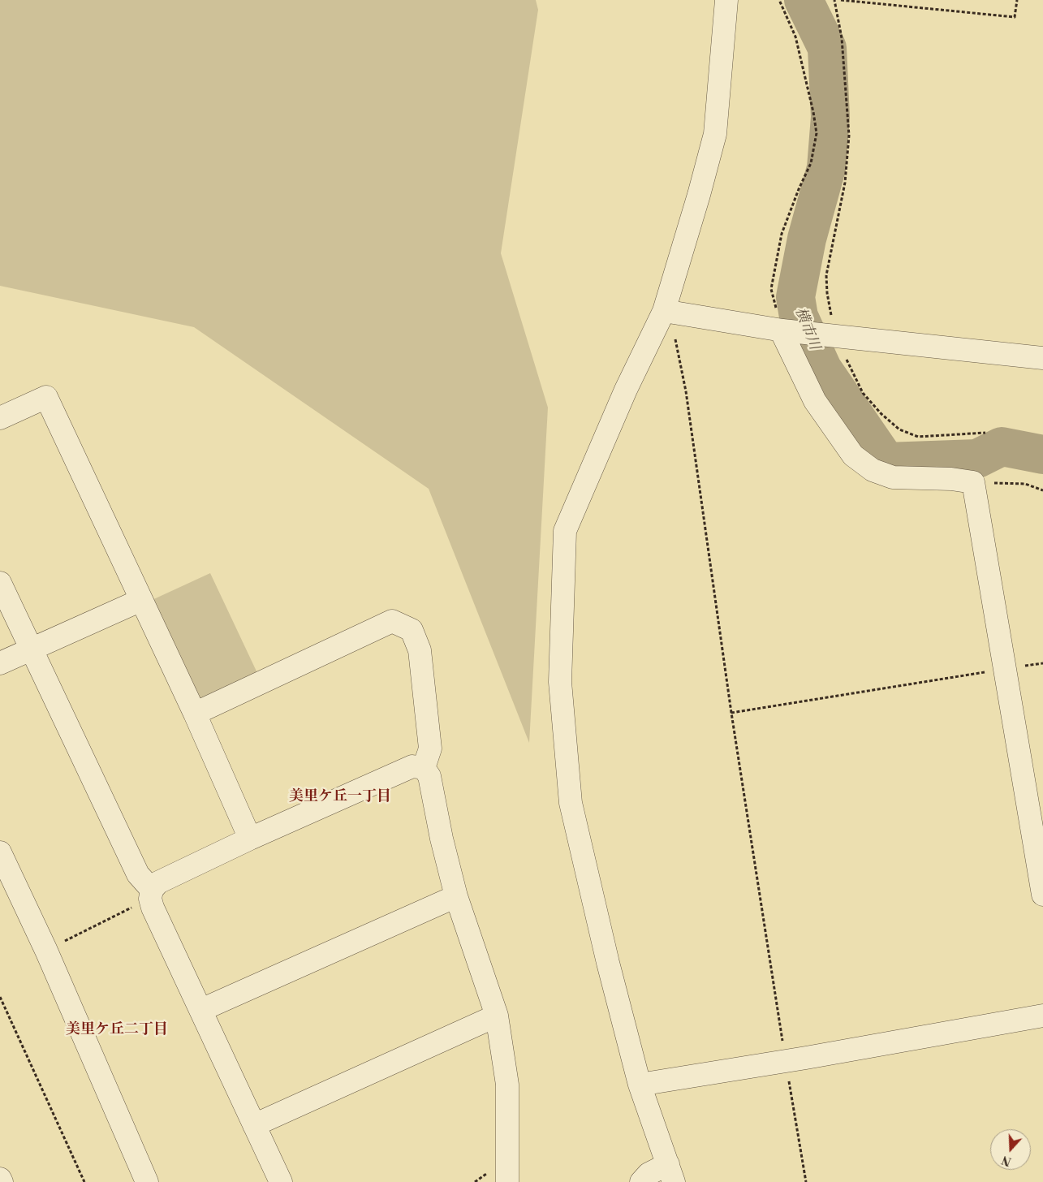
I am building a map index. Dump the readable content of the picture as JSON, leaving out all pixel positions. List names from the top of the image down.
{
  "districts": ["美里ケ丘一丁目", "美里ケ丘二丁目"],
  "water": ["横市川"],
  "north": "bottom"
}
